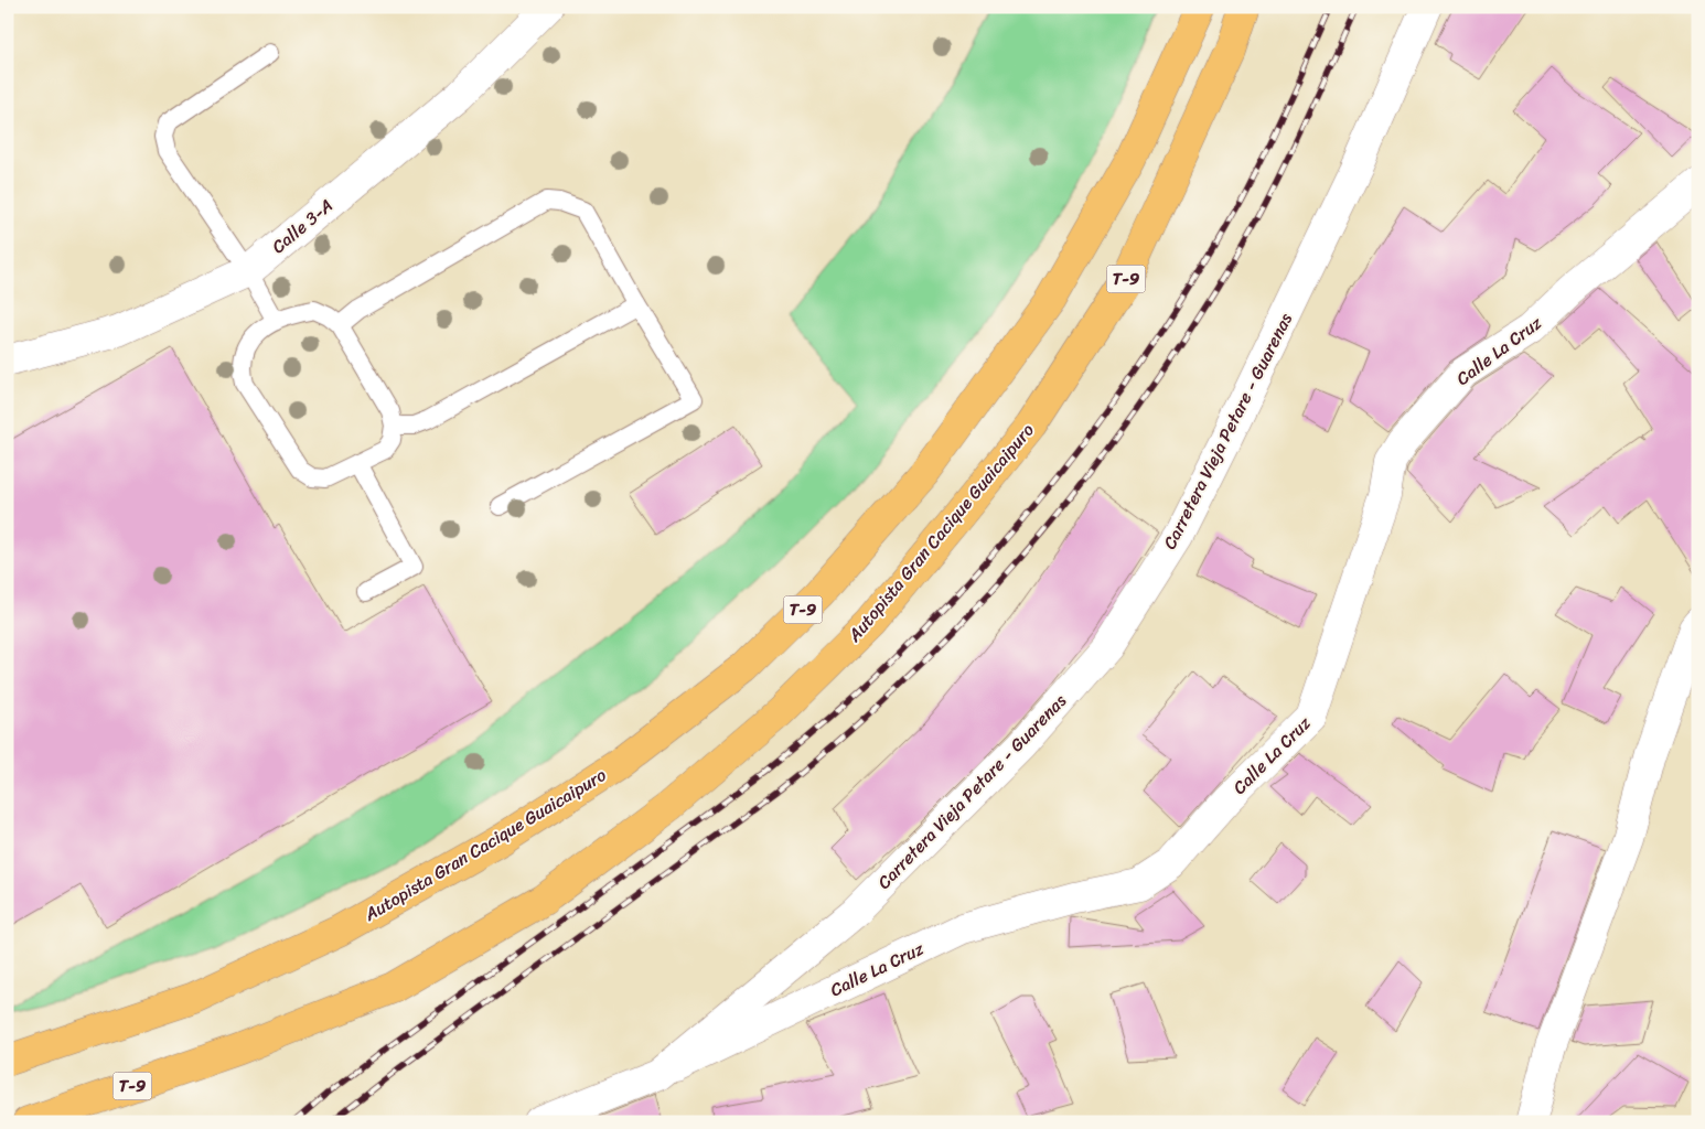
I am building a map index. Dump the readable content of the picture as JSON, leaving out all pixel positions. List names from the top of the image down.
{
  "streets": {
    "highway": ["T-9", "Autopista Gran Cacique Guaicaipuro"],
    "street": ["Calle 3-A", "Calle La Cruz", "Carretera Vieja Petare - Guarenas"]
  },
  "crossings": [
    ["Calle La Cruz", "Carretera Vieja Petare - Guarenas"]
  ]
}
